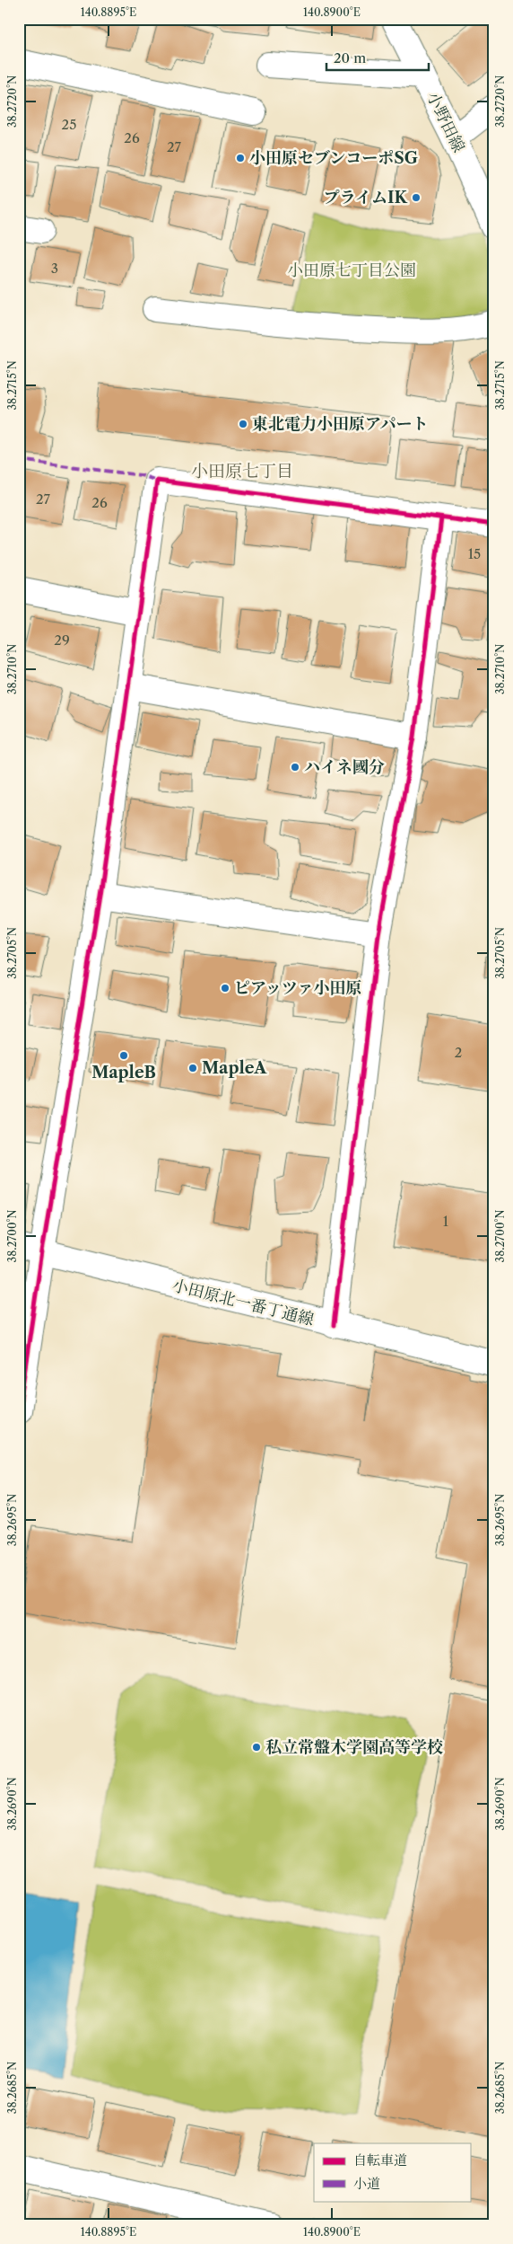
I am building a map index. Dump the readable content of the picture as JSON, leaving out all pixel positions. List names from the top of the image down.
{
  "streets": {
    "street": ["小野田線", "小田原北一番丁通線"]
  },
  "districts": ["小田原七丁目"],
  "parks": ["小田原七丁目公園"],
  "places": [
    "小田原セブンコーポSG",
    "プライムIK",
    "東北電力小田原アパート",
    "ハイネ國分",
    "ピアッツァ小田原",
    "MapleB",
    "MapleA",
    "私立常盤木学園高等学校"
  ],
  "house_numbers": [
    "25",
    "26",
    "27",
    "3",
    "27",
    "26",
    "15",
    "29",
    "2",
    "1"
  ],
  "legend": ["自転車道", "小道"],
  "scale_bar": "20 m",
  "coordinates": [
    "140.8895°E",
    "140.8900°E",
    "38.2720°N",
    "38.2715°N",
    "38.2710°N",
    "38.2705°N",
    "38.2700°N",
    "38.2695°N",
    "38.2690°N",
    "38.2685°N"
  ]
}
